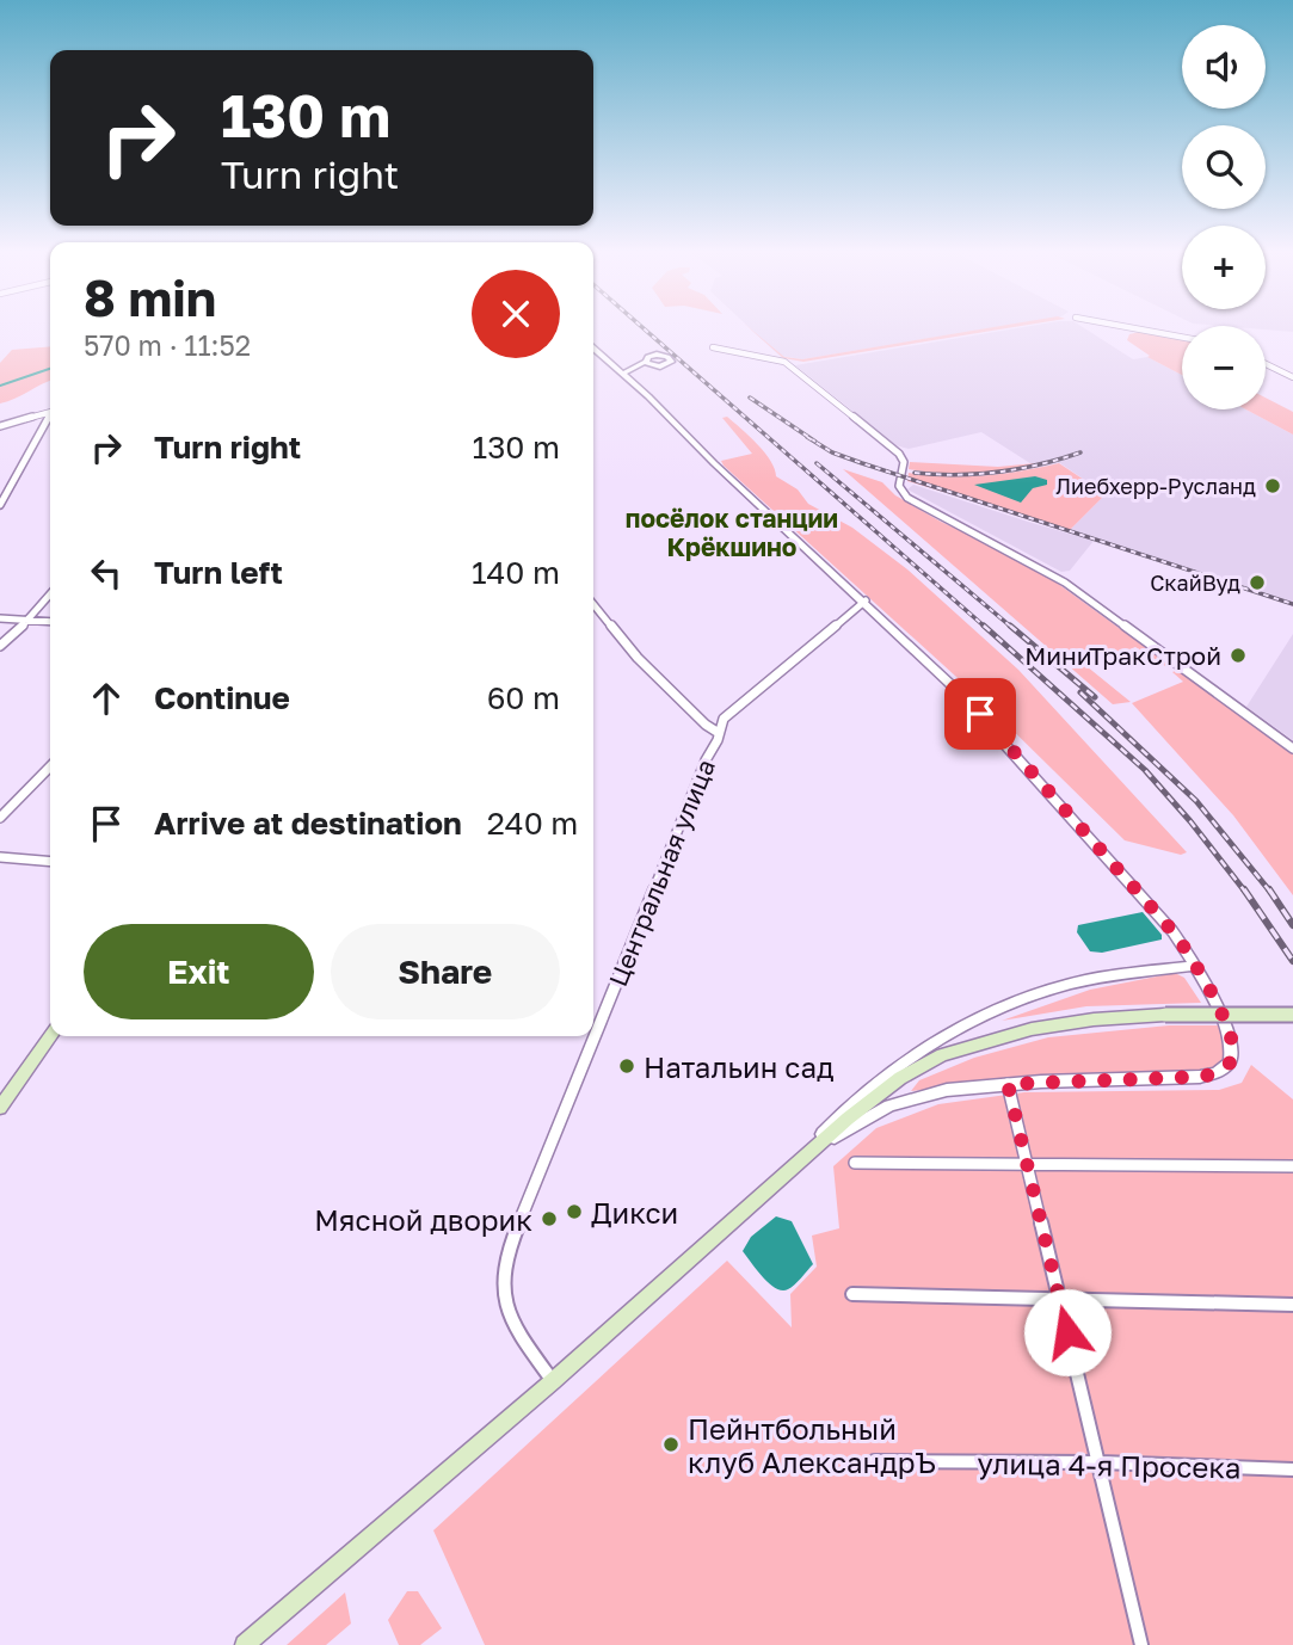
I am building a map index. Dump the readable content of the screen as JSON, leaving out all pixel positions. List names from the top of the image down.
{
  "streets": {
    "street": ["Центральная улица", "улица 4-я Просека"]
  },
  "districts": ["посёлок станции Крёкшино"],
  "places": [
    "Лиебхерр-Русланд",
    "СкайВуд",
    "МиниТракСтрой",
    "Натальин сад",
    "Дикси",
    "Мясной дворик",
    "Пейнтбольный клуб АлександрЪ"
  ],
  "page": {
    "map_buttons": ["+", "−"],
    "turn": ["130 m", "Turn right"],
    "heading": ["8 min", "570 m · 11:52"],
    "list": [
      {
        "name": "Turn right",
        "value": "130 m"
      },
      {
        "name": "Turn left",
        "value": "140 m"
      },
      {
        "name": "Continue",
        "value": "60 m"
      },
      {
        "name": "Arrive at destination",
        "value": "240 m"
      }
    ],
    "buttons": ["Exit", "Share"]
  }
}
